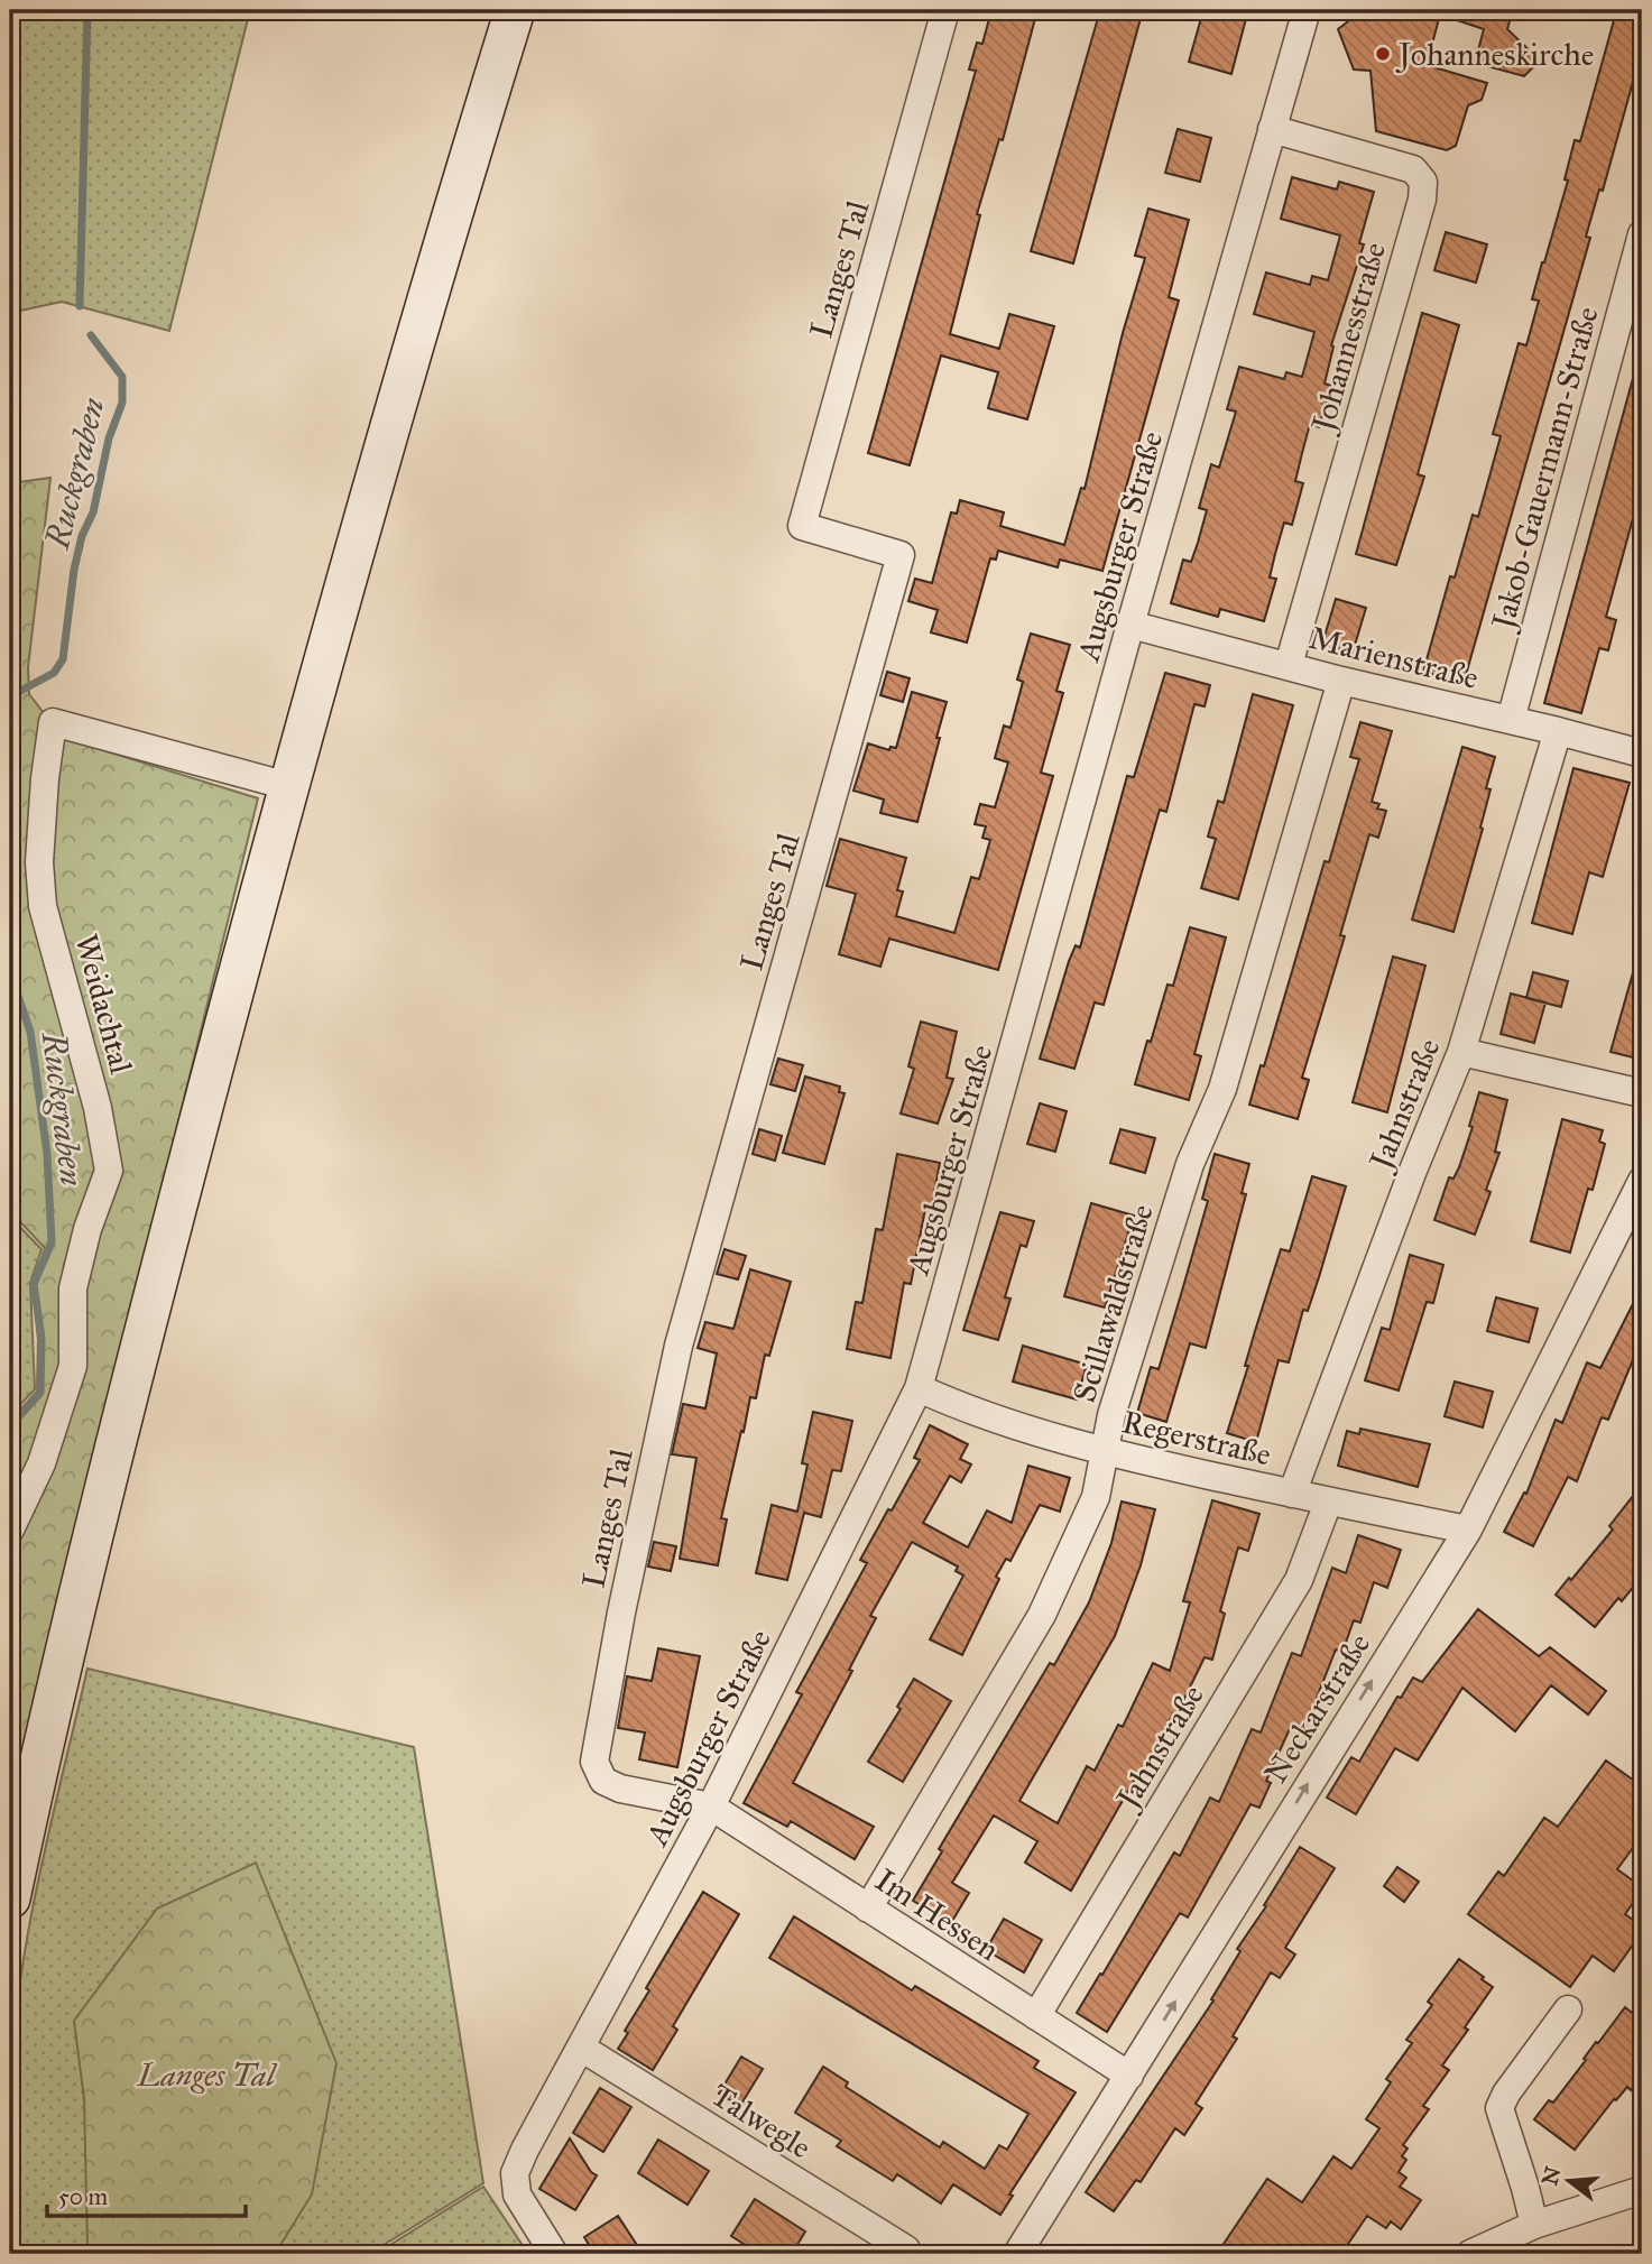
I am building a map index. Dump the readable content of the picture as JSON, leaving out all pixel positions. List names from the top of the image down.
{
  "streets": {
    "street": [
      "Langes Tal",
      "Johannesstraße",
      "Jakob-Gauermann-Straße",
      "Augsburger Straße",
      "Marienstraße",
      "Weidachtal",
      "Jahnstraße",
      "Scillawaldstraße",
      "Regerstraße",
      "Neckarstraße",
      "Im Hessen",
      "Talwegle"
    ]
  },
  "crossings": [
    ["Langes Tal", "Augsburger Straße"],
    ["Langes Tal", "Im Hessen"],
    ["Johannesstraße", "Augsburger Straße"],
    ["Johannesstraße", "Marienstraße"],
    ["Jakob-Gauermann-Straße", "Marienstraße"],
    ["Augsburger Straße", "Marienstraße"],
    ["Augsburger Straße", "Regerstraße"],
    ["Augsburger Straße", "Im Hessen"],
    ["Augsburger Straße", "Talwegle"],
    ["Marienstraße", "Jahnstraße"],
    ["Marienstraße", "Scillawaldstraße"],
    ["Jahnstraße", "Regerstraße"],
    ["Jahnstraße", "Im Hessen"],
    ["Scillawaldstraße", "Regerstraße"],
    ["Scillawaldstraße", "Im Hessen"],
    ["Regerstraße", "Neckarstraße"],
    ["Neckarstraße", "Im Hessen"]
  ],
  "one_way": ["Neckarstraße"],
  "water": ["Ruckgraben"],
  "parks": ["Langes Tal"],
  "places": ["Johanneskirche"],
  "scale_bar": "50 m",
  "north": "left"
}
